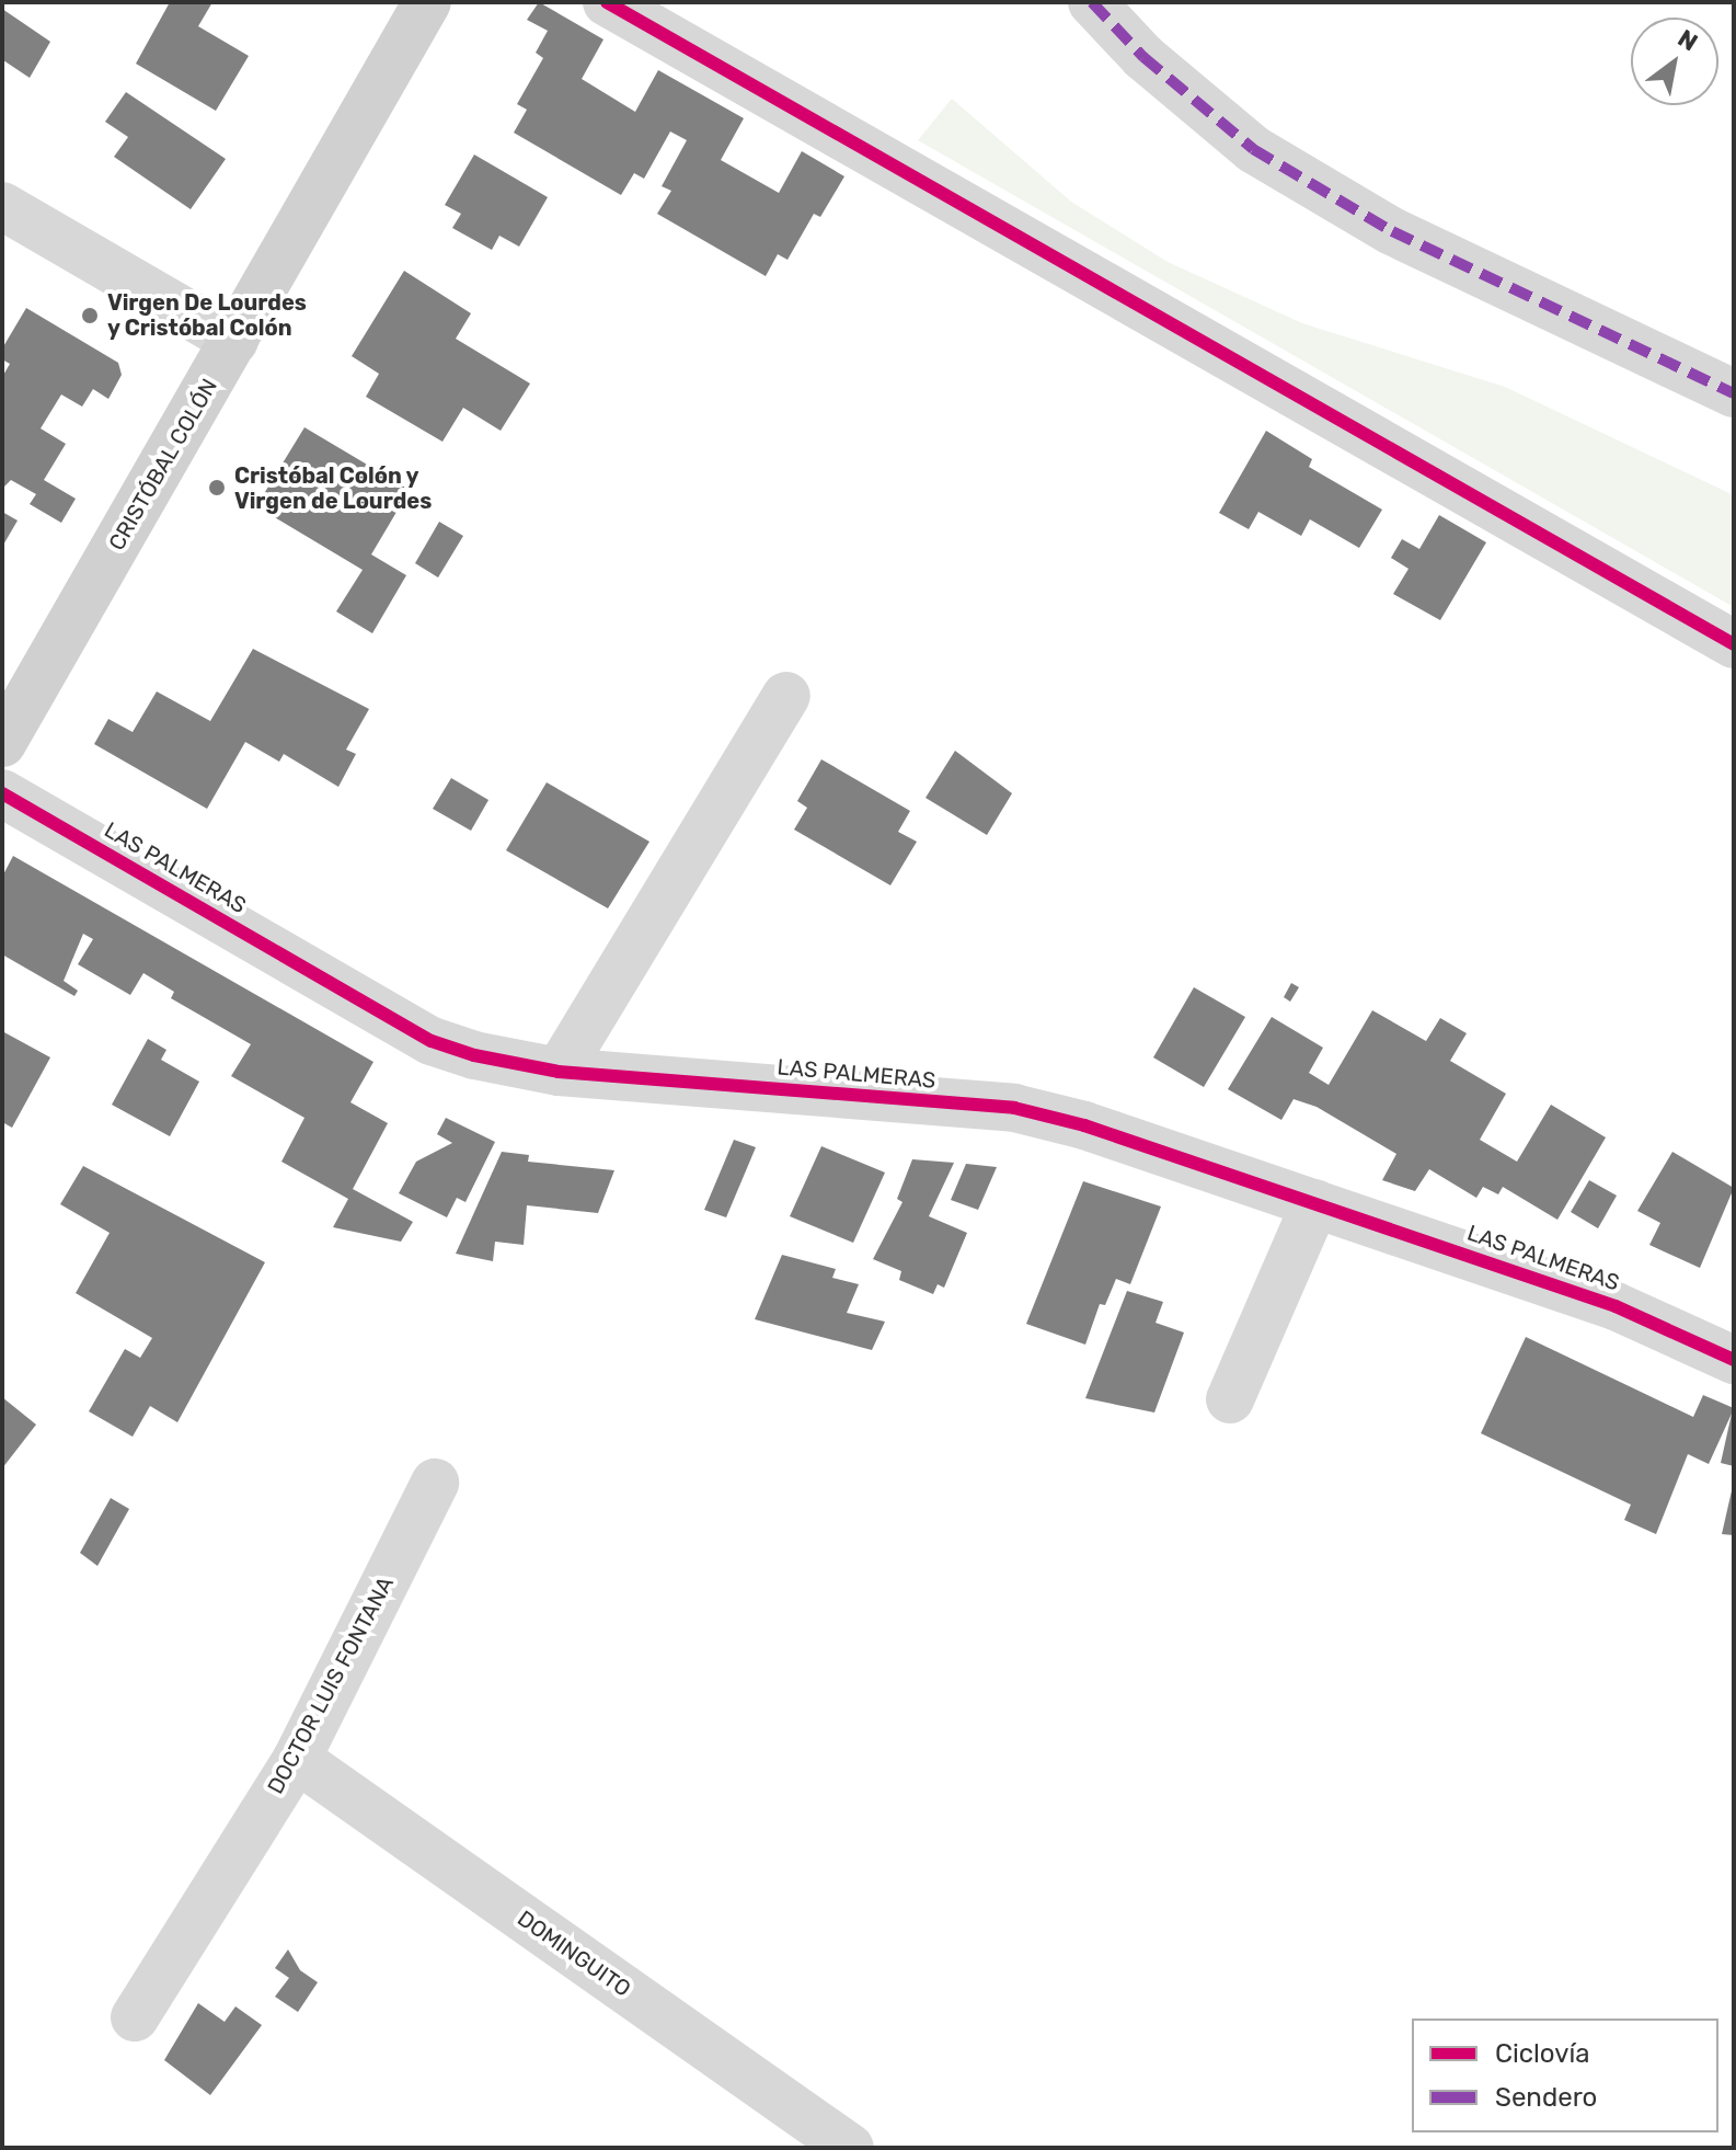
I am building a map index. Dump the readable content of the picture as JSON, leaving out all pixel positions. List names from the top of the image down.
{
  "streets": {
    "street": [
      "CRISTÓBAL COLÓN",
      "LAS PALMERAS",
      "DOCTOR LUIS FONTANA",
      "DOMINGUITO"
    ]
  },
  "crossings": [
    ["DOCTOR LUIS FONTANA", "DOMINGUITO"]
  ],
  "places": ["Virgen De Lourdes y Cristóbal Colón", "Cristóbal Colón y Virgen de Lourdes"],
  "legend": ["Ciclovía", "Sendero"],
  "north": "top right"
}
